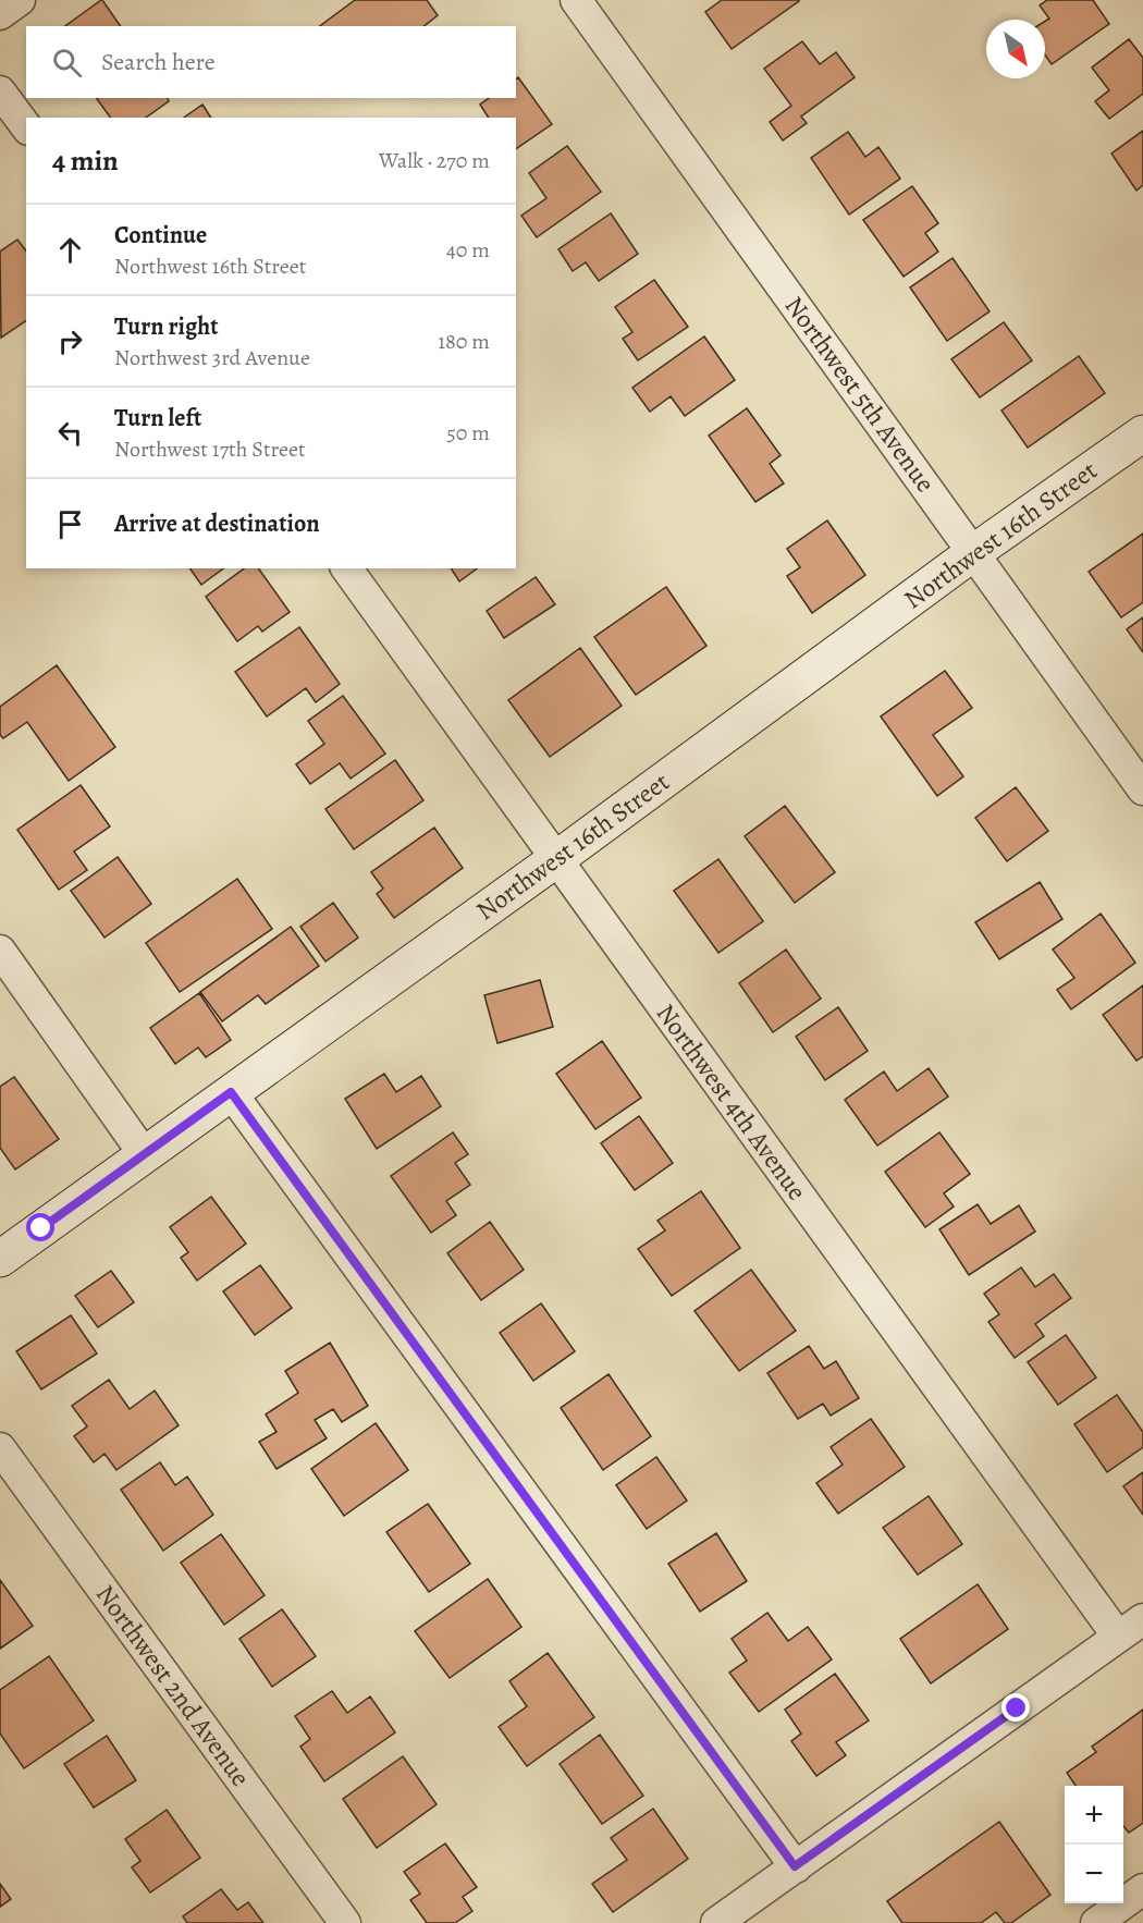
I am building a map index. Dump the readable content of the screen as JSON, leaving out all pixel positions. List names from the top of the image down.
{
  "streets": {
    "street": [
      "Northwest 5th Avenue",
      "Northwest 16th Street",
      "Northwest 4th Avenue",
      "Northwest 2nd Avenue"
    ]
  },
  "crossings": [
    ["Northwest 5th Avenue", "Northwest 16th Street"],
    ["Northwest 16th Street", "Northwest 4th Avenue"]
  ],
  "north": "bottom right",
  "page": {
    "search": "Search here",
    "heading": ["4 min", "Walk · 270 m"],
    "list": [
      ["Continue", "Northwest 16th Street", "40 m"],
      ["Turn right", "Northwest 3rd Avenue", "180 m"],
      ["Turn left", "Northwest 17th Street", "50 m"],
      "Arrive at destination"
    ],
    "map_buttons": ["+", "−"]
  }
}
